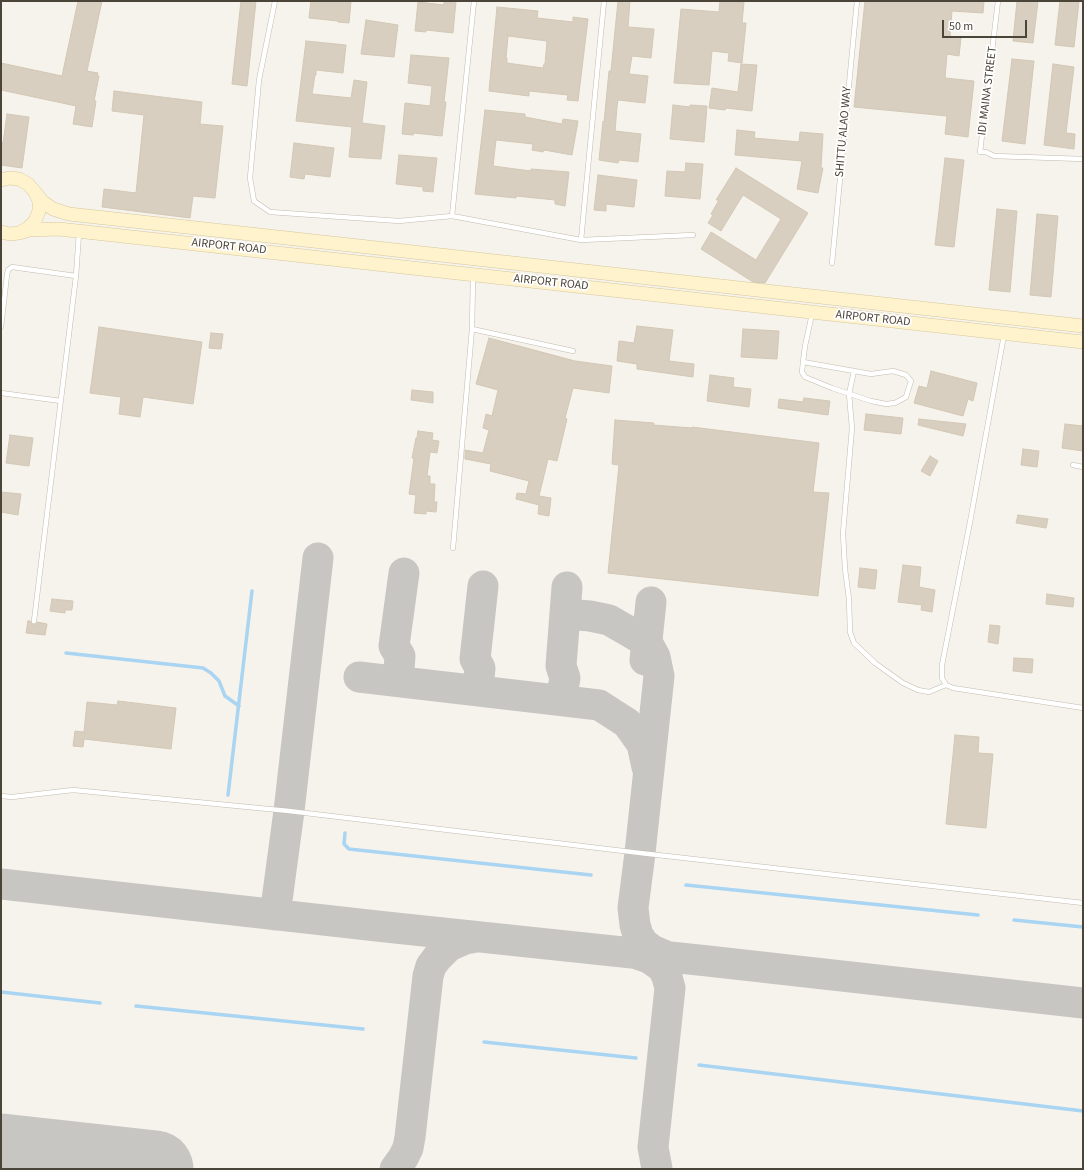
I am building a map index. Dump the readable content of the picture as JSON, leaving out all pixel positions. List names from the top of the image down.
{
  "streets": {
    "main road": ["AIRPORT ROAD"],
    "lane": ["IDI MAINA STREET", "SHITTU ALAO WAY"]
  },
  "scale_bar": "50 m"
}
